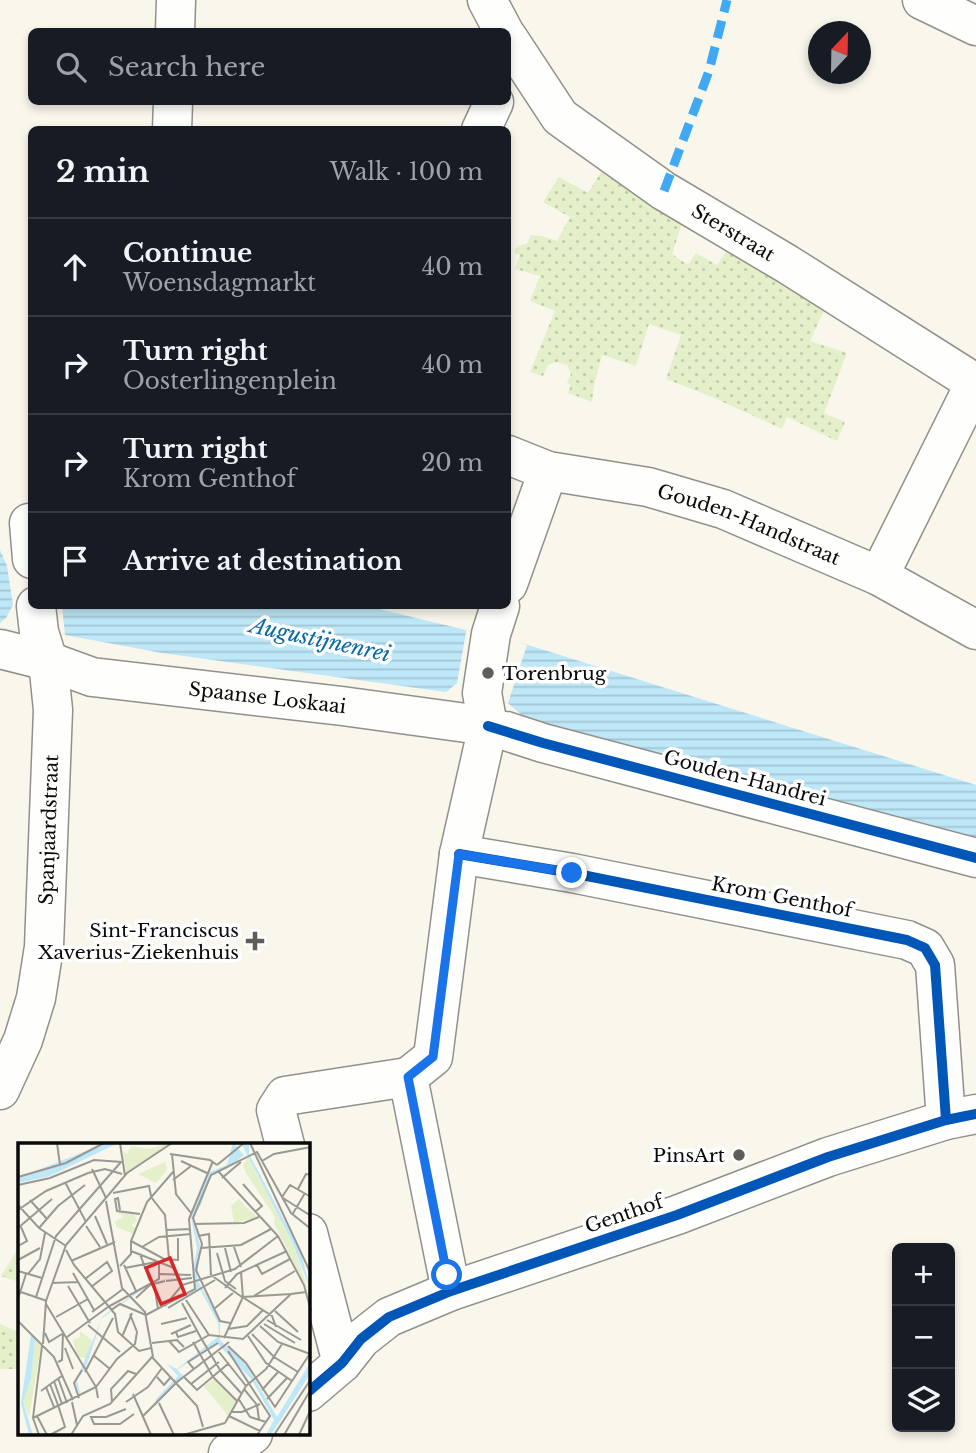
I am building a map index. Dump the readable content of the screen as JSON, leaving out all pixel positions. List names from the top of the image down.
{
  "streets": {
    "street": [
      "Sterstraat",
      "Gouden-Handstraat",
      "Spaanse Loskaai",
      "Gouden-Handrei",
      "Spanjaardstraat",
      "Krom Genthof",
      "Genthof"
    ]
  },
  "crossings": [
    ["Spaanse Loskaai", "Gouden-Handrei"],
    ["Spaanse Loskaai", "Spanjaardstraat"],
    ["Krom Genthof", "Genthof"]
  ],
  "water": ["Augustijnenrei"],
  "places": {
    "other": ["Torenbrug", "PinsArt"],
    "health": ["Sint-Franciscus Xaverius-Ziekenhuis"]
  },
  "north": "top",
  "page": {
    "search": "Search here",
    "heading": ["2 min", "Walk · 100 m"],
    "list": [
      ["Continue", "Woensdagmarkt", "40 m"],
      ["Turn right", "Oosterlingenplein", "40 m"],
      ["Turn right", "Krom Genthof", "20 m"],
      "Arrive at destination"
    ],
    "map_buttons": ["+", "−"]
  }
}
